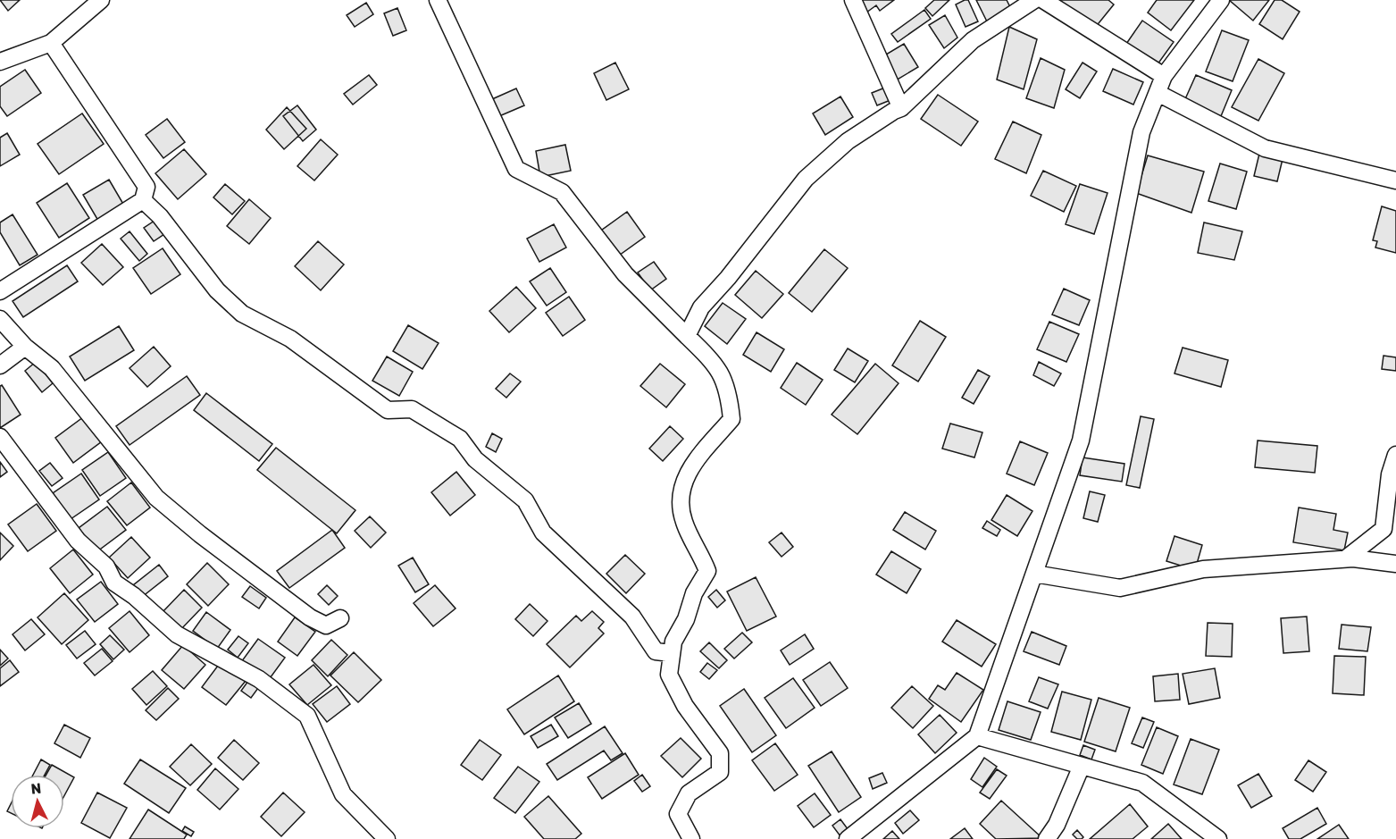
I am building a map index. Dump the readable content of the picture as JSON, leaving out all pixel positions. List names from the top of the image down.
{
  "north": "top"
}
